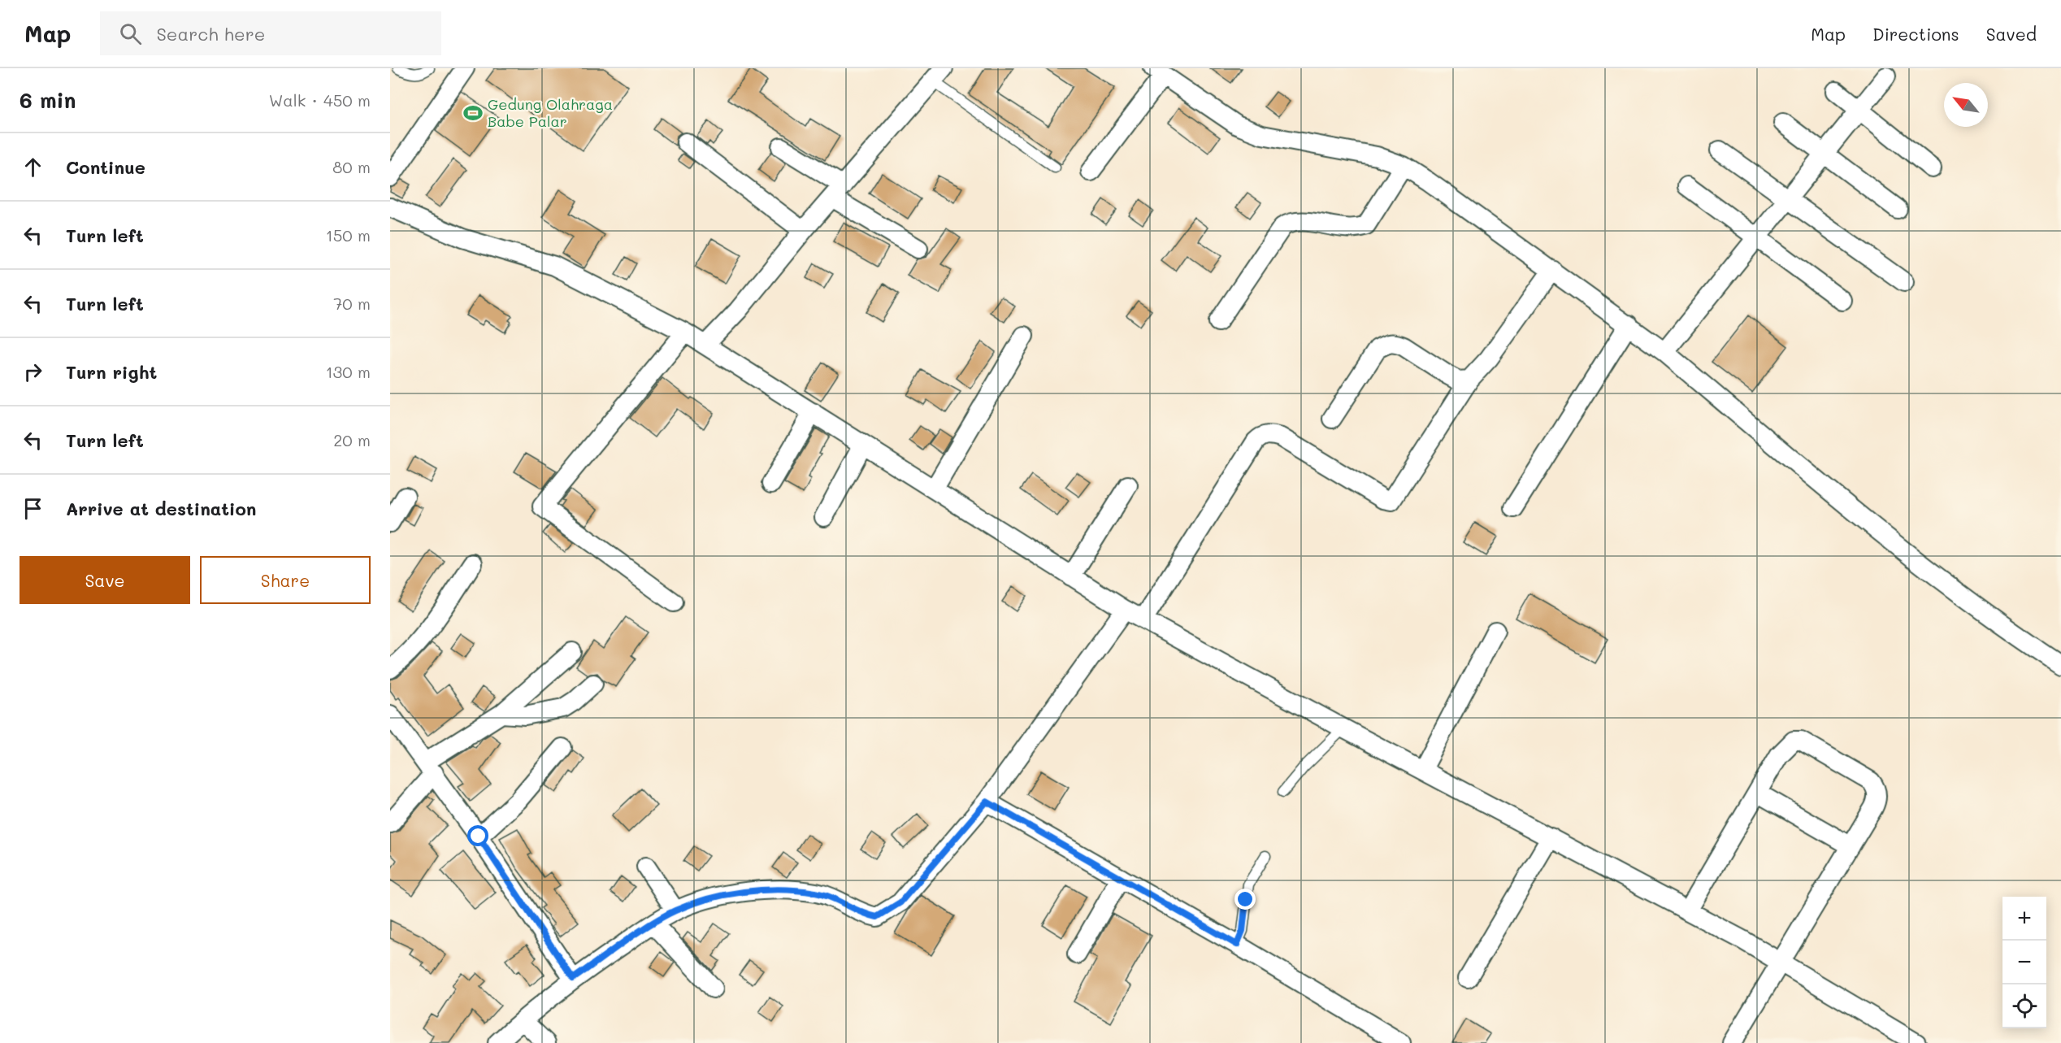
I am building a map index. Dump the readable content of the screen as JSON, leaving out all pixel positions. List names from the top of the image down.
{
  "places": {
    "sports": ["Gedung Olahraga Babe Palar"]
  },
  "north": "top left",
  "page": {
    "header": "Map",
    "search": "Search here",
    "nav": ["Map", "Directions", "Saved"],
    "heading": ["6 min", "Walk · 450 m"],
    "list": [
      ["Continue", "80 m"],
      ["Turn left", "150 m"],
      ["Turn left", "70 m"],
      ["Turn right", "130 m"],
      ["Turn left", "20 m"],
      "Arrive at destination"
    ],
    "buttons": ["Save", "Share"],
    "map_buttons": ["+", "−"]
  }
}
